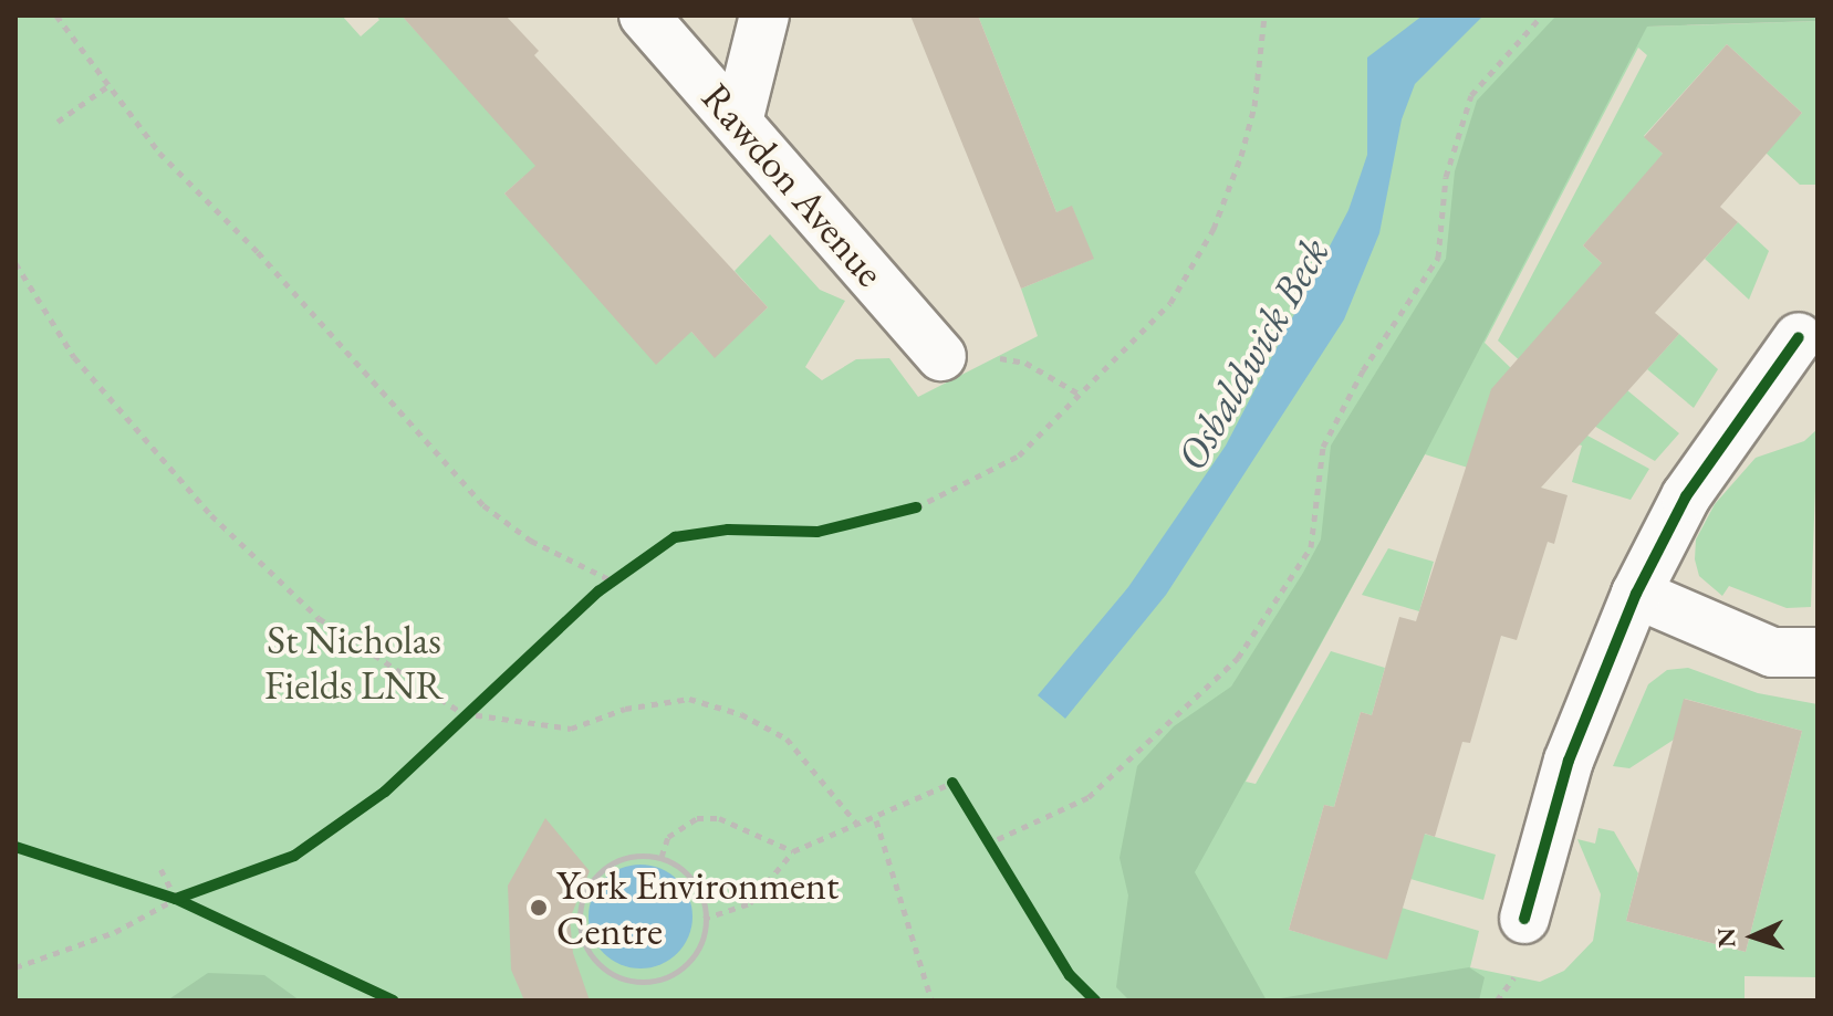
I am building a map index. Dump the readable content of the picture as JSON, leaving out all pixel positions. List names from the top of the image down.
{
  "streets": {
    "street": ["Rawdon Avenue"]
  },
  "water": ["Osbaldwick Beck"],
  "parks": ["St Nicholas Fields LNR"],
  "places": ["York Environment Centre"],
  "north": "left"
}
